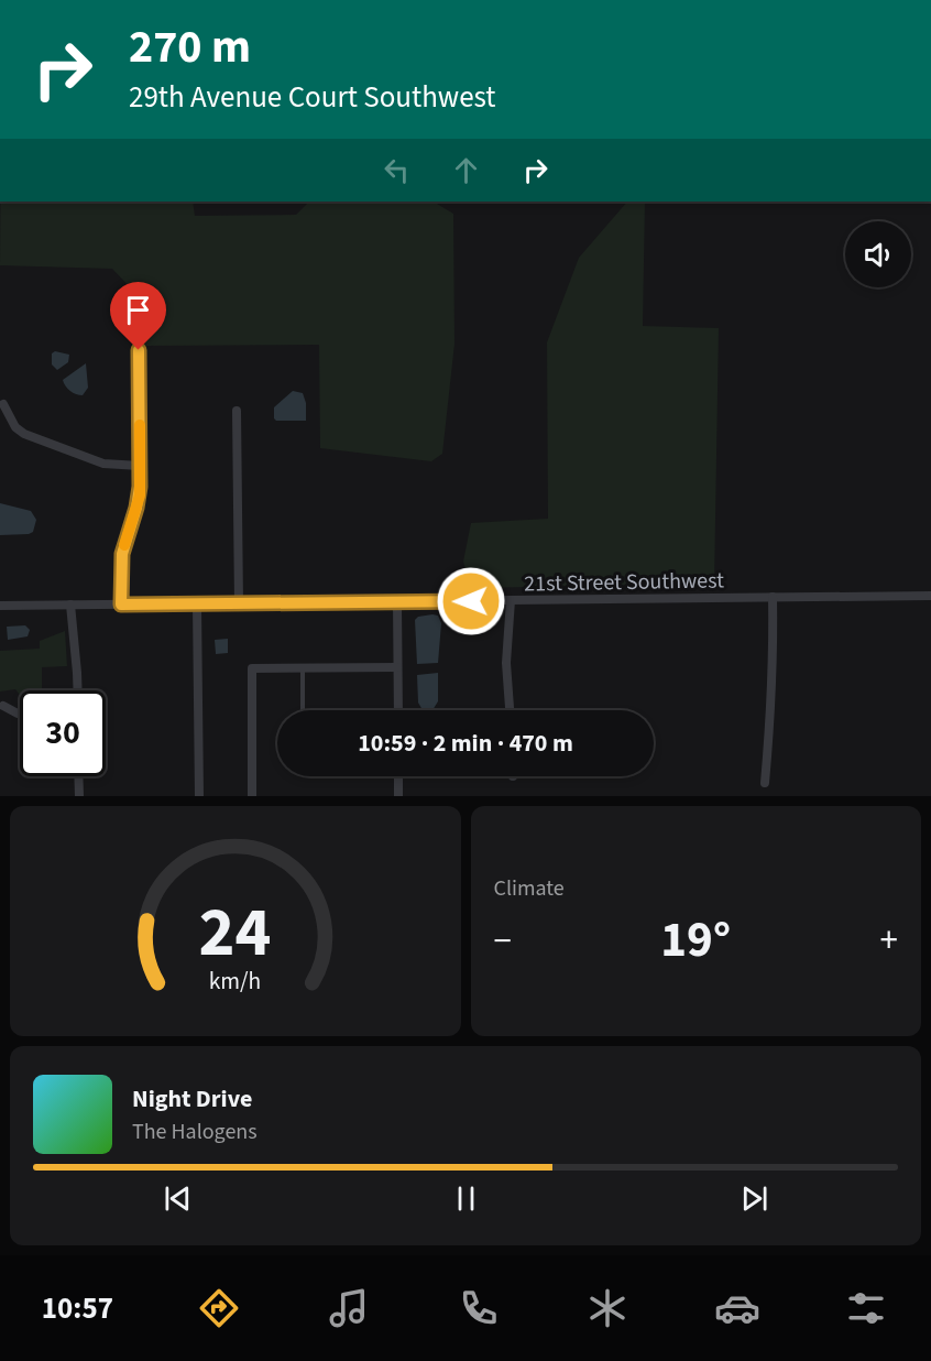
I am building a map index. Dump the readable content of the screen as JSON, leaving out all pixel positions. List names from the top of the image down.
{
  "streets": {
    "street": ["21st Street Southwest"]
  },
  "page": {
    "turn": ["270 m", "29th Avenue Court Southwest"],
    "limit": "30",
    "trip": "10:59 · 2 min · 470 m",
    "tile": "Climate",
    "heat": ["−", "19°", "+"],
    "song": ["Night Drive", "The Halogens"],
    "tabs": "10:57",
    "gauge": ["24", "km/h"]
  }
}
